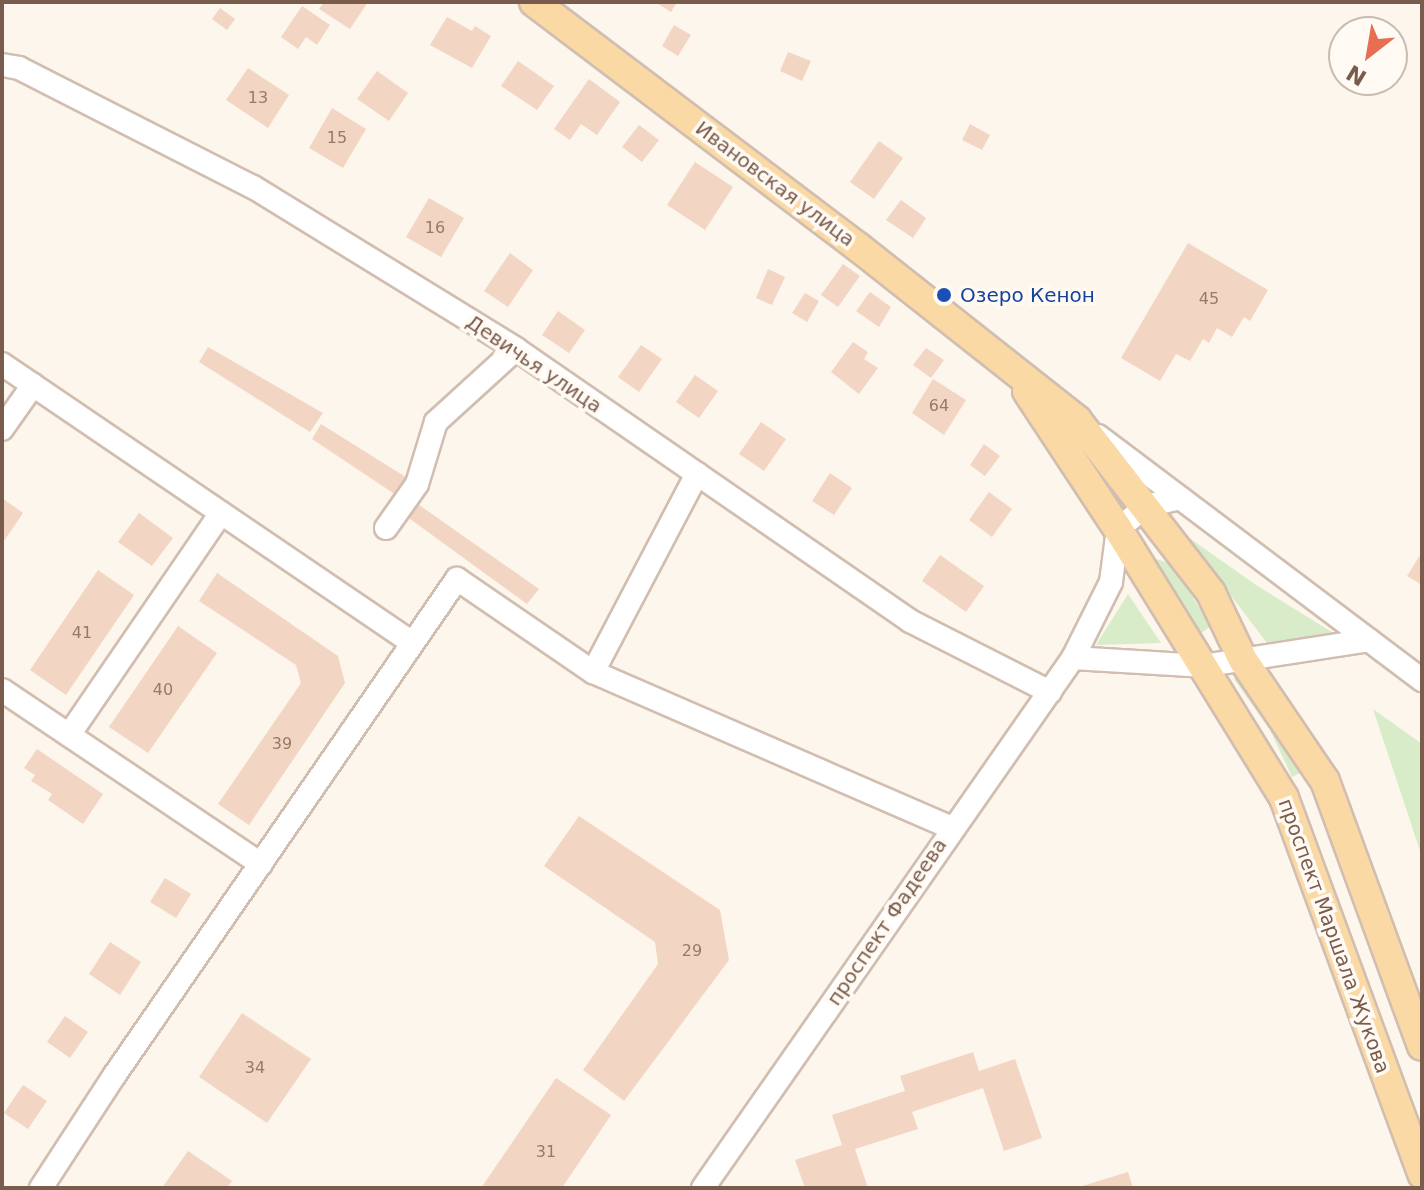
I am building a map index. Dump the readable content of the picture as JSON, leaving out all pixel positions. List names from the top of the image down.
{
  "streets": {
    "main road": ["Ивановская улица", "проспект Маршала Жукова"],
    "street": ["Девичья улица", "проспект Фадеева"]
  },
  "crossings": [
    ["Ивановская улица", "проспект Маршала Жукова"],
    ["Девичья улица", "проспект Фадеева"],
    ["проспект Фадеева", "проспект Маршала Жукова"]
  ],
  "places": ["Озеро Кенон"],
  "house_numbers": [
    "13",
    "15",
    "16",
    "45",
    "64",
    "41",
    "40",
    "39",
    "29",
    "34",
    "31"
  ],
  "north": "bottom left"
}
